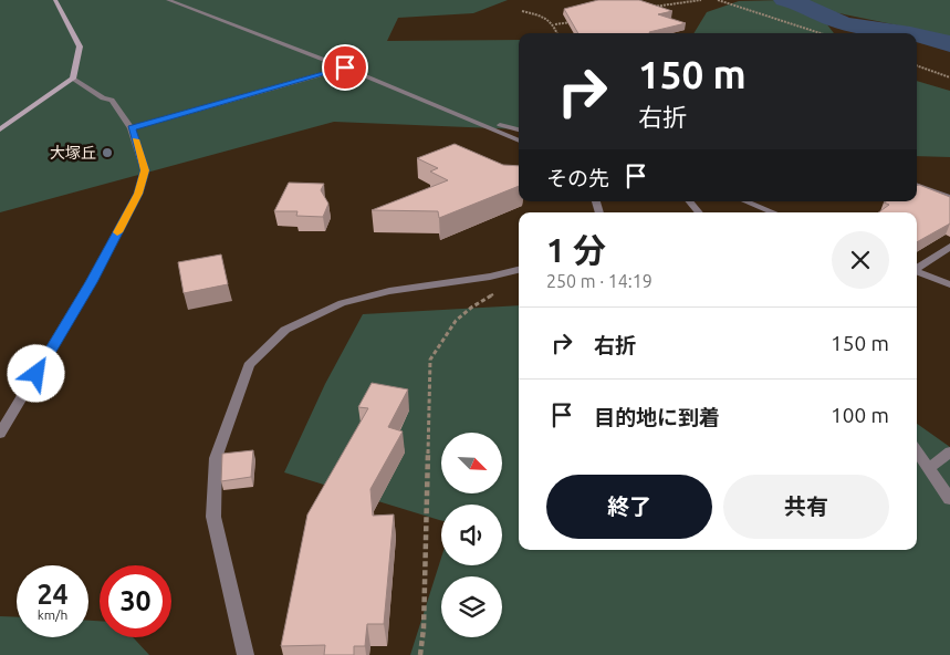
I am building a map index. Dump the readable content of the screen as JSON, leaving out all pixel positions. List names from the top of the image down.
{
  "places": ["大塚丘"],
  "north": "bottom right",
  "page": {
    "turn": ["150 m", "右折"],
    "then": "その先",
    "heading": ["1 分", "250 m · 14:19"],
    "list": [
      {
        "name": "右折",
        "value": "150 m"
      },
      {
        "name": "目的地に到着",
        "value": "100 m"
      }
    ],
    "buttons": ["終了", "共有"],
    "speed": "24 km/h",
    "limit": "30"
  }
}
